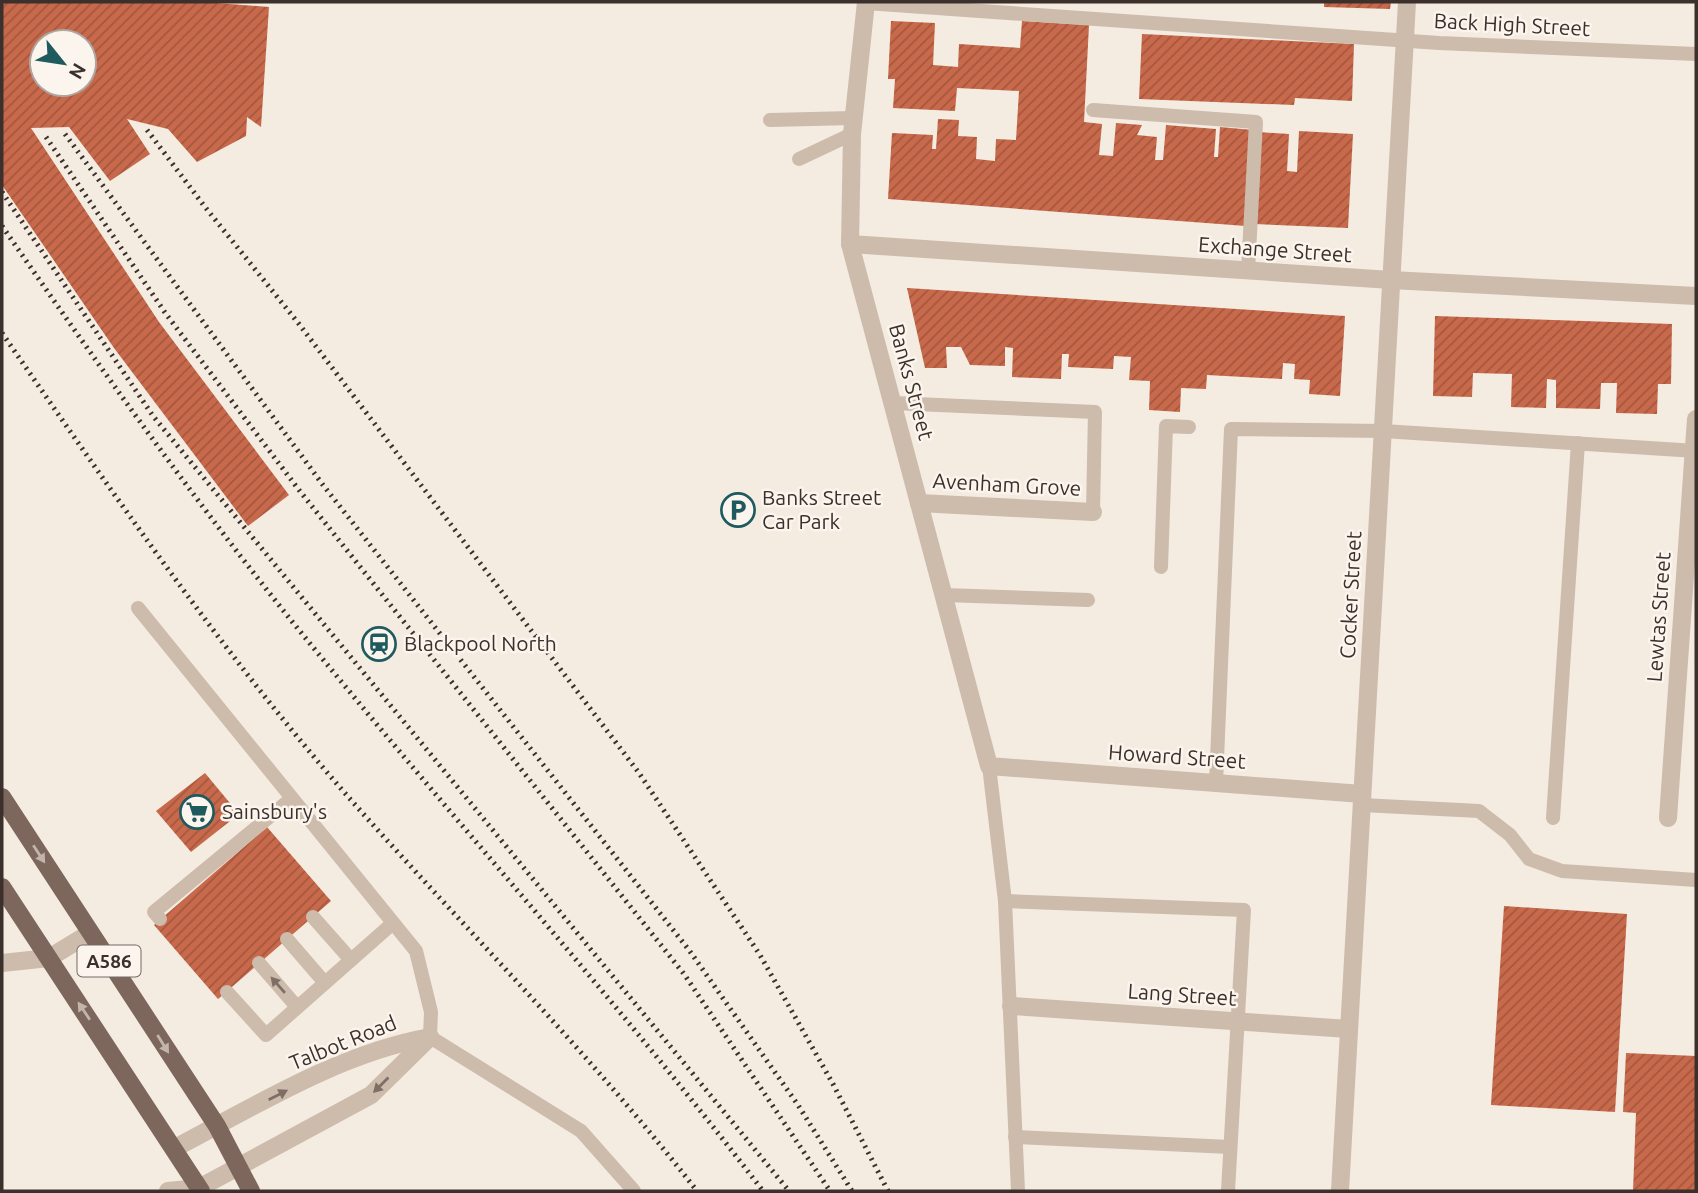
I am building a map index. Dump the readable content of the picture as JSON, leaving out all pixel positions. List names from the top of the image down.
{
  "streets": {
    "main road": ["A586"],
    "street": [
      "Exchange Street",
      "Banks Street",
      "Avenham Grove",
      "Cocker Street",
      "Lewtas Street",
      "Howard Street",
      "Lang Street",
      "Talbot Road"
    ],
    "lane": ["Back High Street"]
  },
  "crossings": [
    ["Back High Street", "Banks Street"],
    ["Back High Street", "Cocker Street"],
    ["Exchange Street", "Banks Street"],
    ["Exchange Street", "Cocker Street"],
    ["Banks Street", "Avenham Grove"],
    ["Banks Street", "Howard Street"],
    ["Cocker Street", "Howard Street"],
    ["Cocker Street", "Lang Street"],
    ["A586", "Talbot Road"]
  ],
  "places": {
    "parking": ["Banks Street Car Park"],
    "station": ["Blackpool North"],
    "supermarket": ["Sainsbury's"]
  },
  "north": "bottom right"
}
